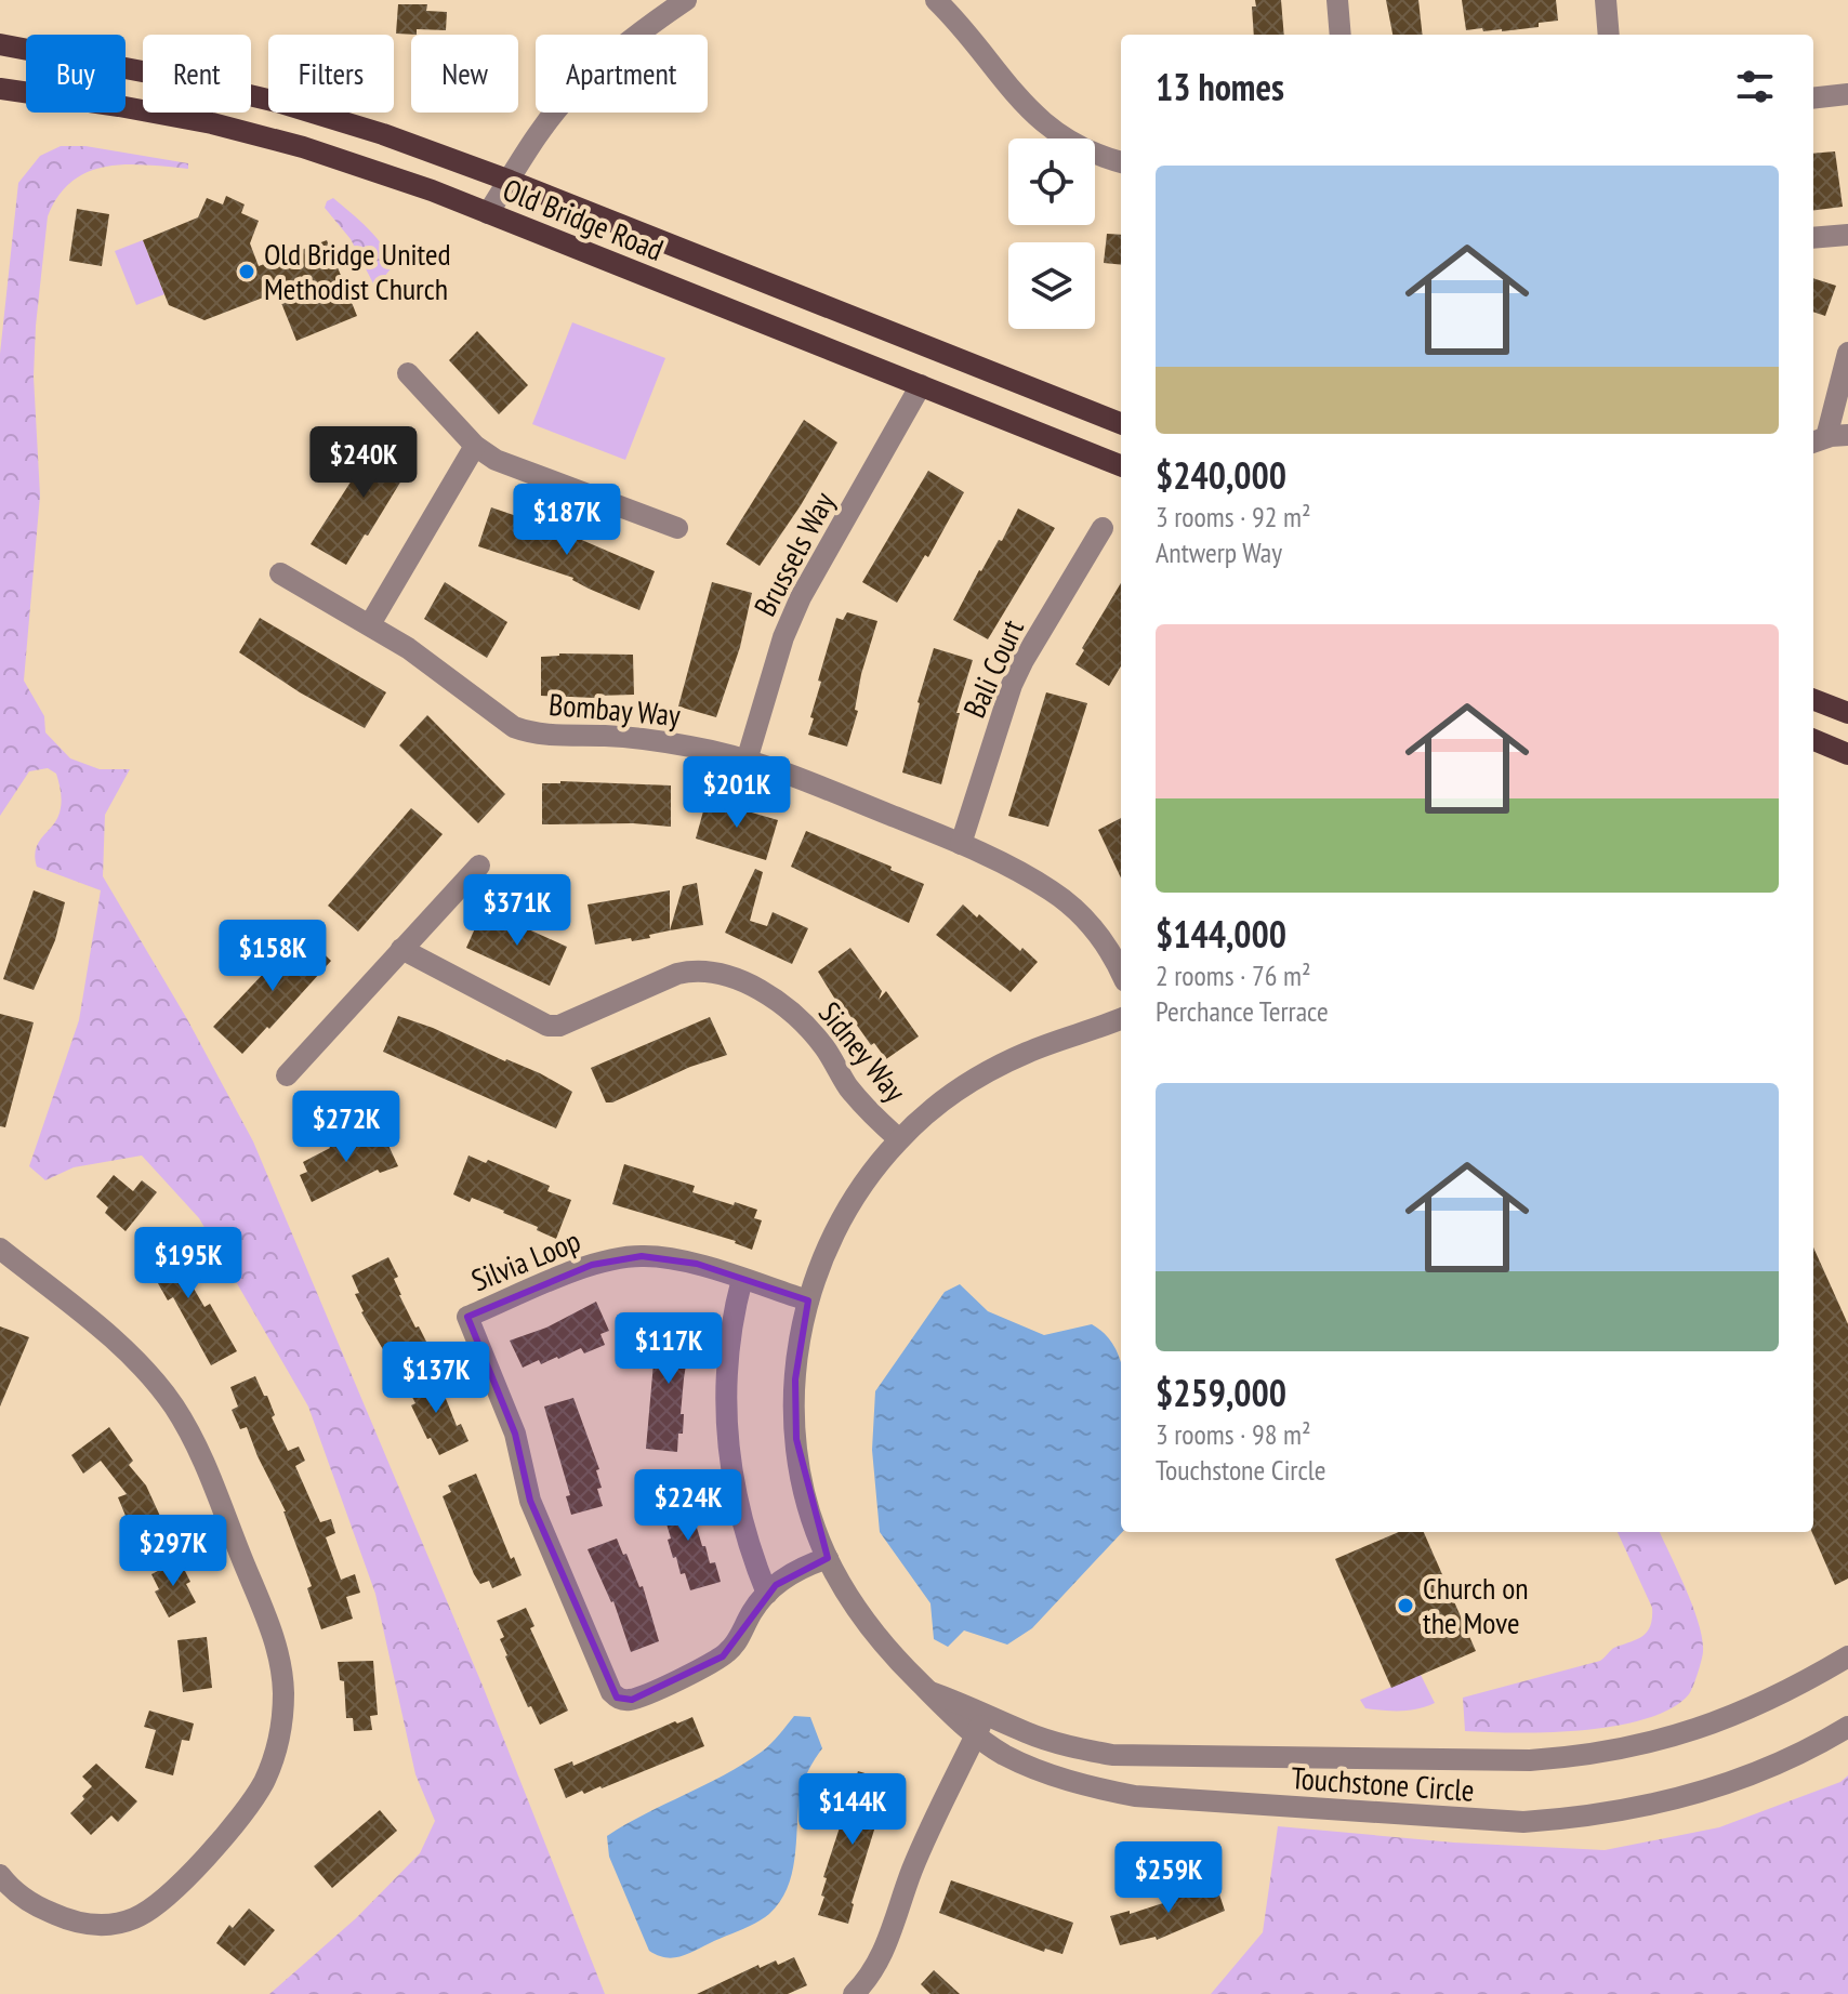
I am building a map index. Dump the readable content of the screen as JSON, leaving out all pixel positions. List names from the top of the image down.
{
  "streets": {
    "main road": ["Old Bridge Road"],
    "street": [
      "Brussels Way",
      "Bali Court",
      "Bombay Way",
      "Sidney Way",
      "Silvia Loop",
      "Touchstone Circle"
    ]
  },
  "crossings": [
    ["Old Bridge Road", "Brussels Way"],
    ["Brussels Way", "Bombay Way"],
    ["Bali Court", "Bombay Way"],
    ["Sidney Way", "Touchstone Circle"],
    ["Silvia Loop", "Touchstone Circle"]
  ],
  "places": ["Old Bridge United Methodist Church", "Church on the Move"],
  "page": {
    "chip": [
      "Buy",
      "Rent",
      "Filters",
      "New",
      "Apartment"
    ],
    "heading": "13 homes",
    "list": [
      {
        "name": "$240,000",
        "note": "3 rooms · 92 m² · Antwerp Way"
      },
      {
        "name": "$144,000",
        "note": "2 rooms · 76 m² · Perchance Terrace"
      },
      {
        "name": "$259,000",
        "note": "3 rooms · 98 m² · Touchstone Circle"
      }
    ],
    "price": [
      "$240K",
      "$187K",
      "$201K",
      "$371K",
      "$158K",
      "$272K",
      "$195K",
      "$117K",
      "$137K",
      "$224K",
      "$297K",
      "$144K",
      "$259K"
    ]
  }
}
